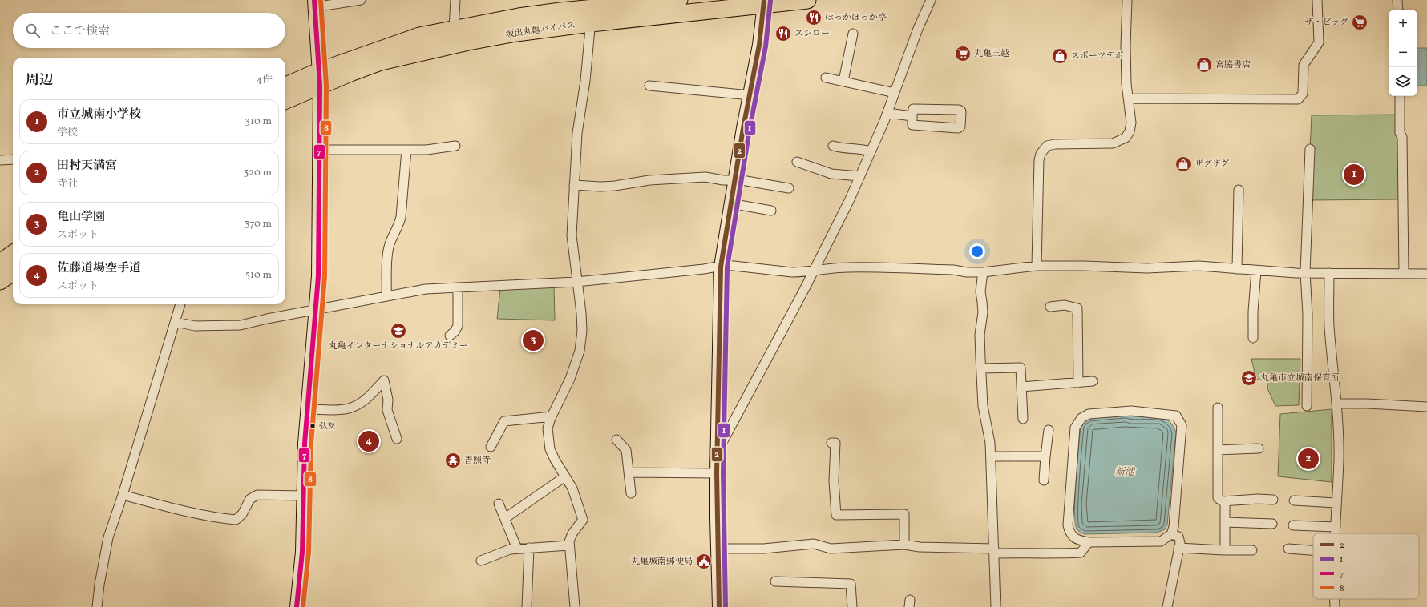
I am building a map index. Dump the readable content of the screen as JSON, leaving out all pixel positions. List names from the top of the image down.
{
  "streets": {
    "highway": ["坂出丸亀バイパス"]
  },
  "water": ["新池"],
  "places": {
    "restaurant": ["ほっかほっか亭", "スシロー"],
    "supermarket": ["ザ・ビッグ", "丸亀三越"],
    "shop": ["スポーツデポ", "宮脇書店", "ザグザグ"],
    "school or university": ["丸亀インターナショナルアカデミー", "丸亀市立城南保育所"],
    "other": ["弘友"],
    "temple": ["善照寺"],
    "public building": ["丸亀城南郵便局"]
  },
  "lines": [
    "transit line 2",
    "transit line 7",
    "transit line 8",
    "transit line 1"
  ],
  "legend": [
    "2",
    "1",
    "7",
    "8"
  ],
  "page": {
    "map_buttons": ["+", "−"],
    "search": "ここで検索",
    "heading": ["周辺", "4件"],
    "list": [
      {
        "mark": "1",
        "name": "市立城南小学校",
        "note": "学校",
        "value": "310 m"
      },
      {
        "mark": "2",
        "name": "田村天満宮",
        "note": "寺社",
        "value": "320 m"
      },
      {
        "mark": "3",
        "name": "亀山学園",
        "note": "スポット",
        "value": "370 m"
      },
      {
        "mark": "4",
        "name": "佐藤道場空手道",
        "note": "スポット",
        "value": "510 m"
      }
    ],
    "pins": [
      "1",
      "3",
      "4",
      "2"
    ]
  }
}
